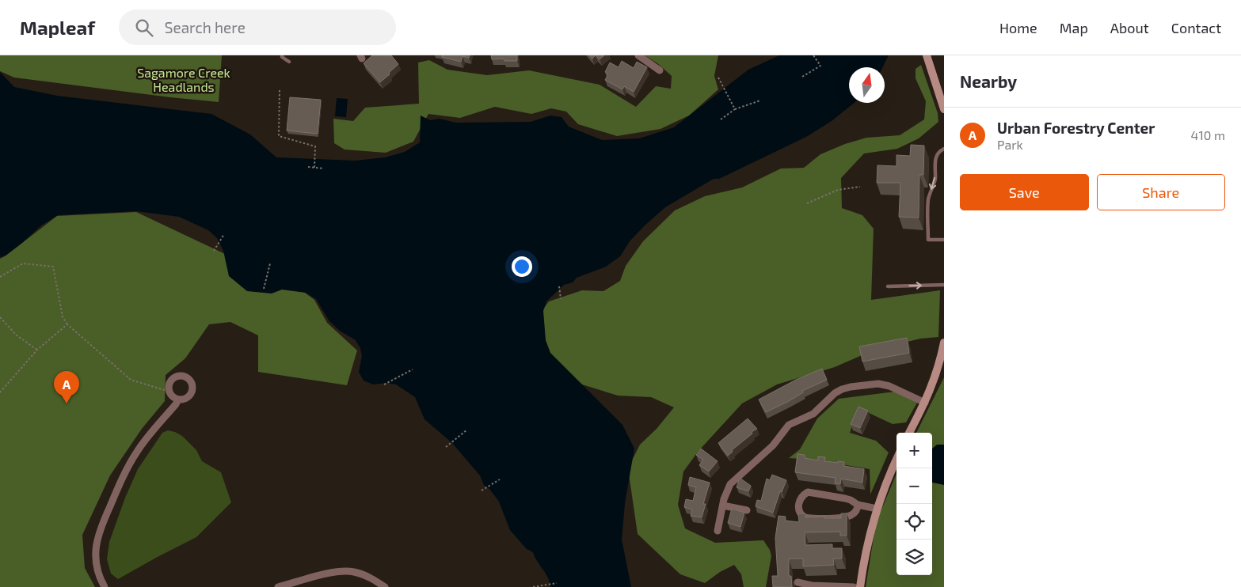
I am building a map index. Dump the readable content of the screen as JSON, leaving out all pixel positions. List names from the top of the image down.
{
  "parks": ["Sagamore Creek Headlands"],
  "north": "top",
  "page": {
    "header": "Mapleaf",
    "search": "Search here",
    "nav": [
      "Home",
      "Map",
      "About",
      "Contact"
    ],
    "heading": "Nearby",
    "list": [
      {
        "mark": "A",
        "name": "Urban Forestry Center",
        "note": "Park",
        "value": "410 m"
      }
    ],
    "buttons": ["Save", "Share"],
    "pins": "A",
    "map_buttons": ["+", "−"]
  }
}
